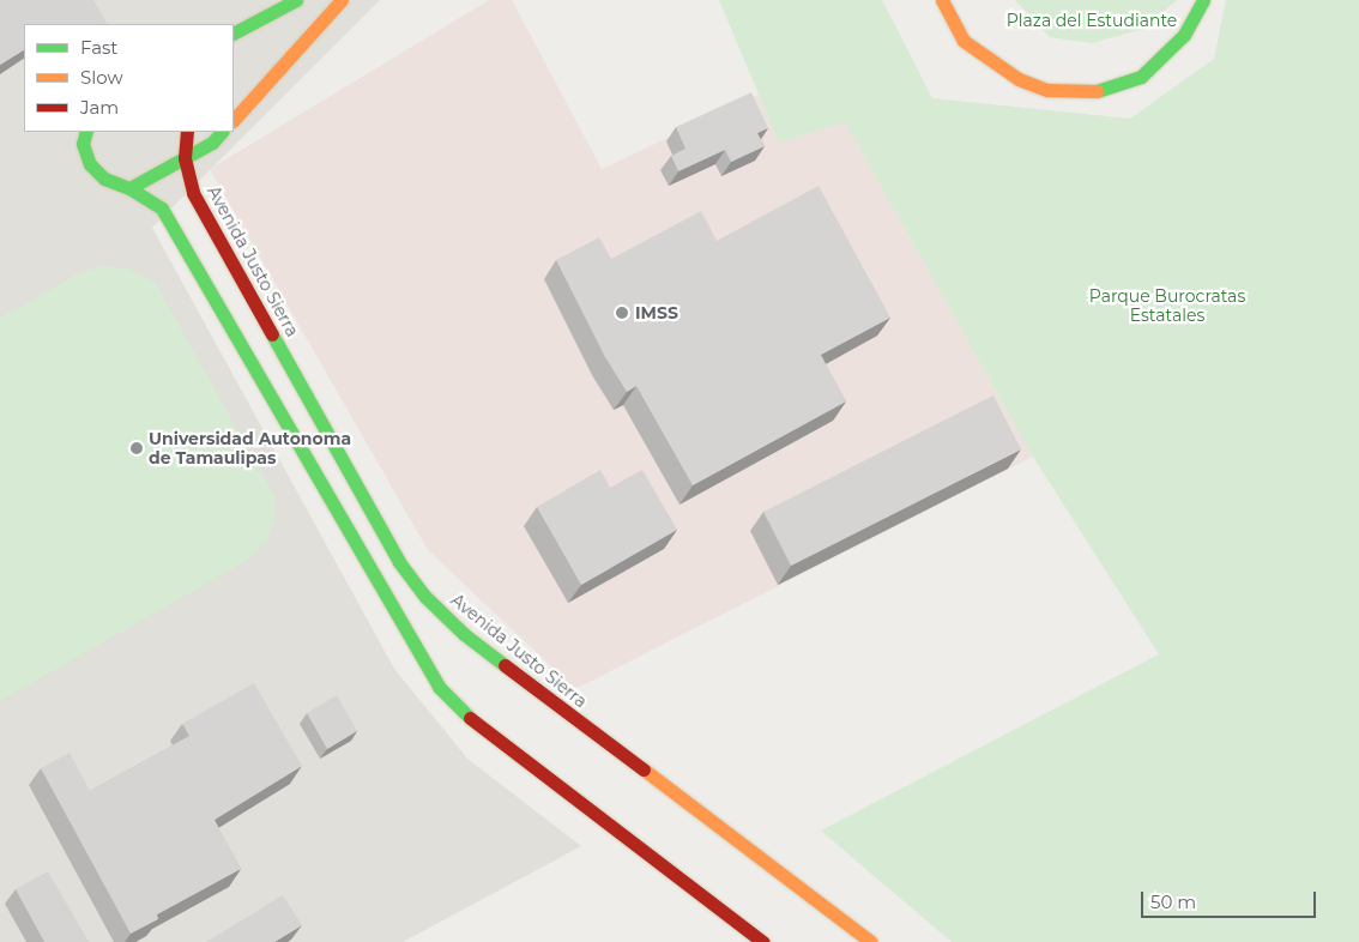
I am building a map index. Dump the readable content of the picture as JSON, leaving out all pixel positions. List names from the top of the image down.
{
  "streets": {
    "main road": ["Avenida Justo Sierra"]
  },
  "parks": ["Plaza del Estudiante", "Parque Burocratas Estatales"],
  "places": ["IMSS", "Universidad Autonoma de Tamaulipas"],
  "legend": ["Fast", "Slow", "Jam"],
  "scale_bar": "50 m"
}
